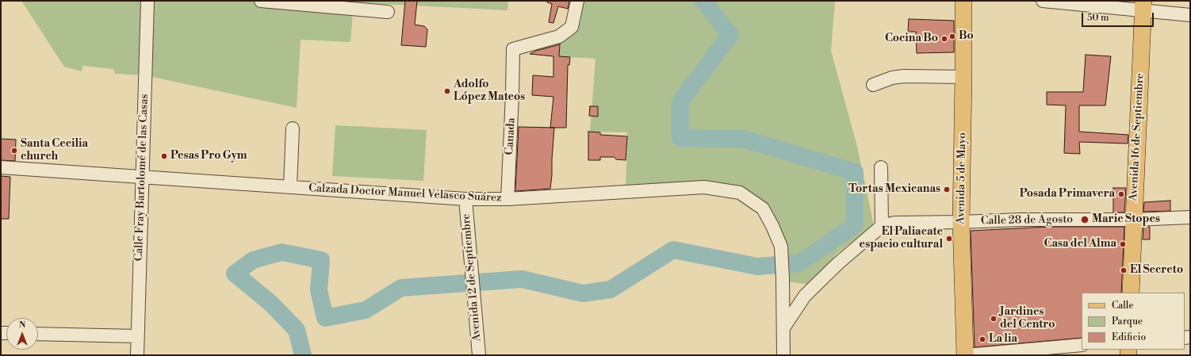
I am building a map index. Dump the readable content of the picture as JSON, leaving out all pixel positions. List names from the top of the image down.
{
  "streets": {
    "main road": ["Avenida 16 de Septiembre", "Avenida 5 de Mayo"],
    "street": [
      "Canada",
      "Calle Fray Bartolomé de las Casas",
      "Calzada Doctor Manuel Velasco Suárez",
      "Calle 28 de Agosto",
      "Avenida 12 de Septiembre"
    ]
  },
  "crossings": [
    ["Canada", "Calzada Doctor Manuel Velasco Suárez"],
    ["Avenida 16 de Septiembre", "Calle 28 de Agosto"],
    ["Calle Fray Bartolomé de las Casas", "Calzada Doctor Manuel Velasco Suárez"],
    ["Avenida 5 de Mayo", "Calle 28 de Agosto"],
    ["Calzada Doctor Manuel Velasco Suárez", "Calle 28 de Agosto"],
    ["Calzada Doctor Manuel Velasco Suárez", "Avenida 12 de Septiembre"]
  ],
  "places": [
    "Bo",
    "Cocina Bo",
    "Adolfo López Mateos",
    "Santa Cecilia church",
    "Pesas Pro Gym",
    "Tortas Mexicanas",
    "Posada Primavera",
    "Marie Stopes",
    "El Paliacate espacio cultural",
    "Casa del Alma",
    "El Secreto",
    "Jardines del Centro",
    "La lia"
  ],
  "legend": ["Calle", "Parque", "Edificio"],
  "scale_bar": "50 m",
  "north": "top"
}
